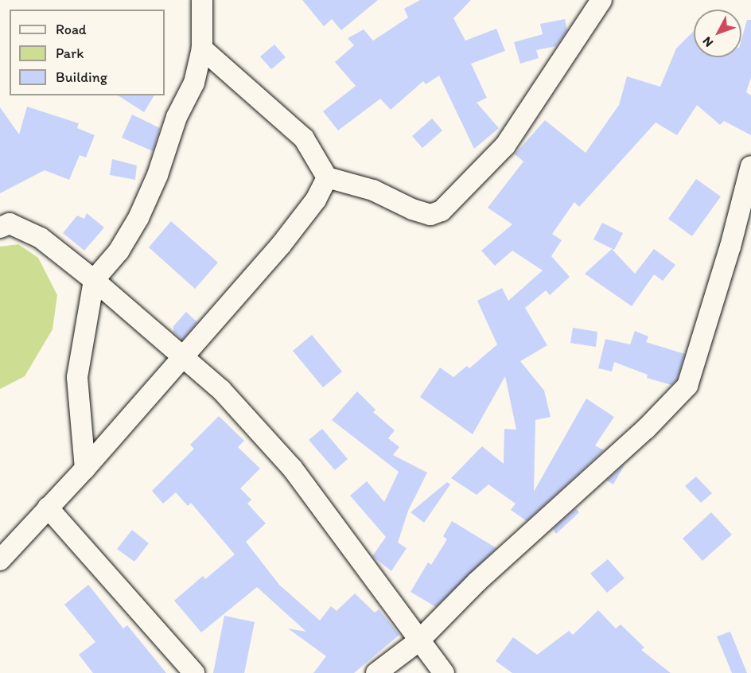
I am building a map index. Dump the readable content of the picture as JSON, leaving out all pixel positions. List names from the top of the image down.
{
  "legend": ["Road", "Park", "Building"],
  "north": "bottom left"
}
